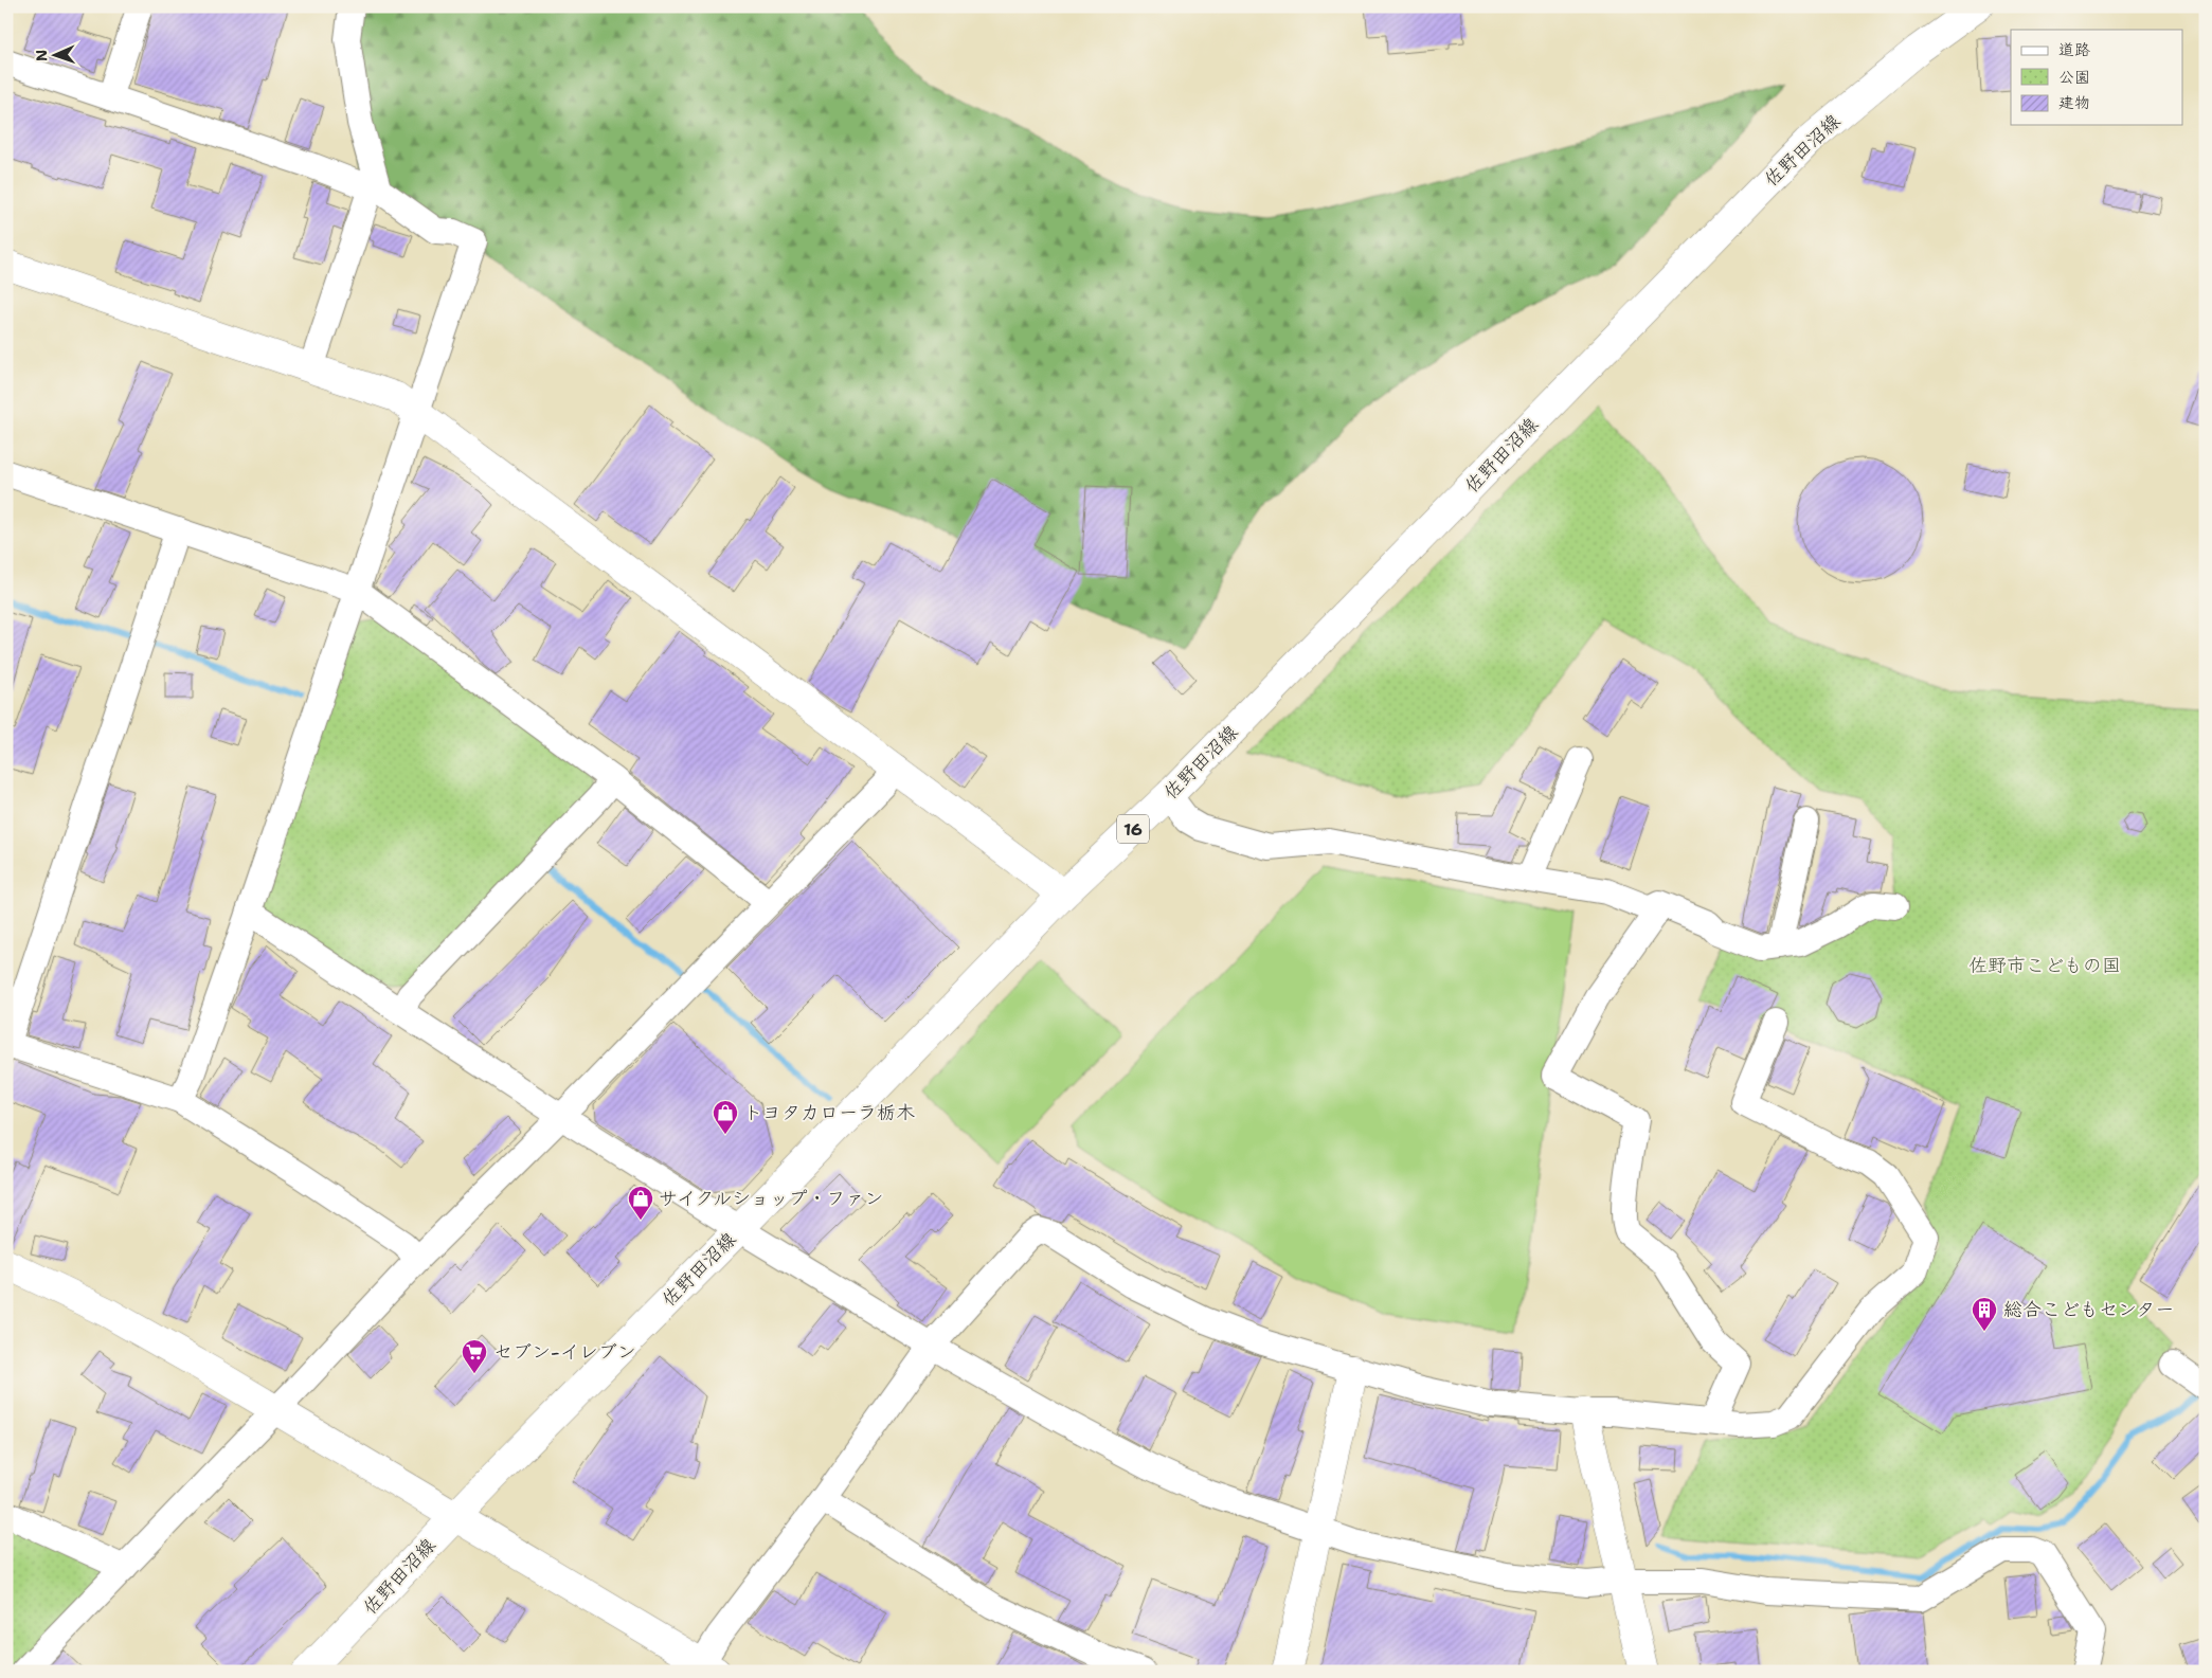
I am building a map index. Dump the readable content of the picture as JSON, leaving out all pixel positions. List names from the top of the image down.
{
  "streets": {
    "street": ["佐野田沼線", "16"]
  },
  "parks": ["佐野市こどもの国"],
  "places": {
    "shop": ["トヨタカローラ栃木", "サイクルショップ・ファン"],
    "building": ["総合こどもセンター"],
    "supermarket": ["セブン-イレブン"]
  },
  "legend": ["道路", "公園", "建物"],
  "north": "left"
}
